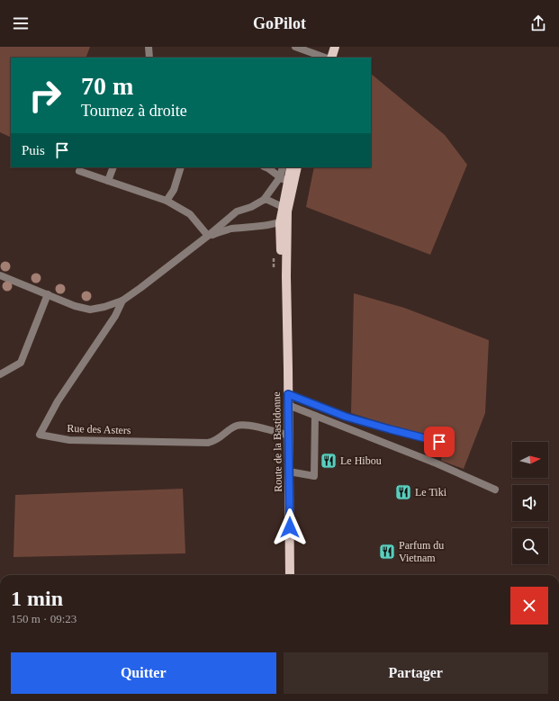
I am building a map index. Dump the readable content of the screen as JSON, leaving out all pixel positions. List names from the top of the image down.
{
  "streets": {
    "main road": ["Route de la Bastidonne"],
    "street": ["Rue des Asters"]
  },
  "crossings": [
    ["Rue des Asters", "Route de la Bastidonne"]
  ],
  "places": {
    "restaurant": ["Le Hibou", "Le Tiki", "Parfum du Vietnam"]
  },
  "north": "right",
  "page": {
    "header": "GoPilot",
    "turn": ["70 m", "Tournez à droite"],
    "then": "Puis",
    "heading": ["1 min", "150 m · 09:23"],
    "buttons": ["Quitter", "Partager"]
  }
}
